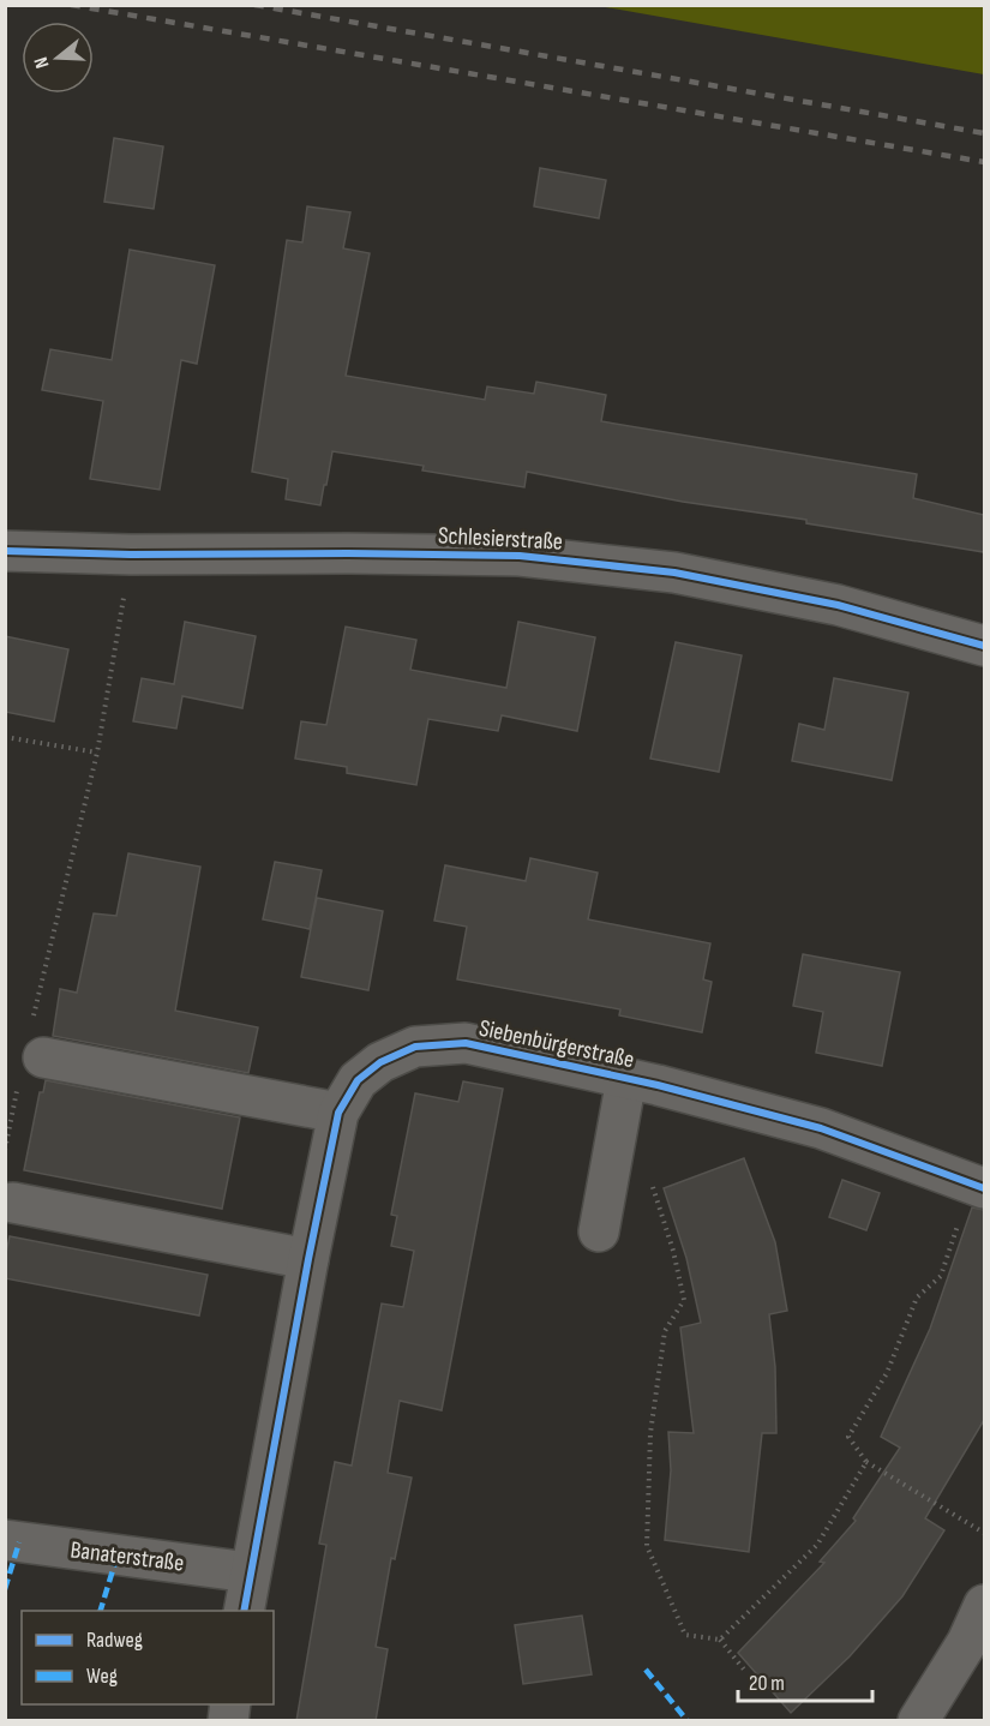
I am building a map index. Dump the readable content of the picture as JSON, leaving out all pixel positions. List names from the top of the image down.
{
  "streets": {
    "street": ["Schlesierstraße", "Siebenbürgerstraße", "Banaterstraße"]
  },
  "crossings": [
    ["Siebenbürgerstraße", "Banaterstraße"]
  ],
  "legend": ["Radweg", "Weg"],
  "scale_bar": "20 m",
  "north": "left"
}
